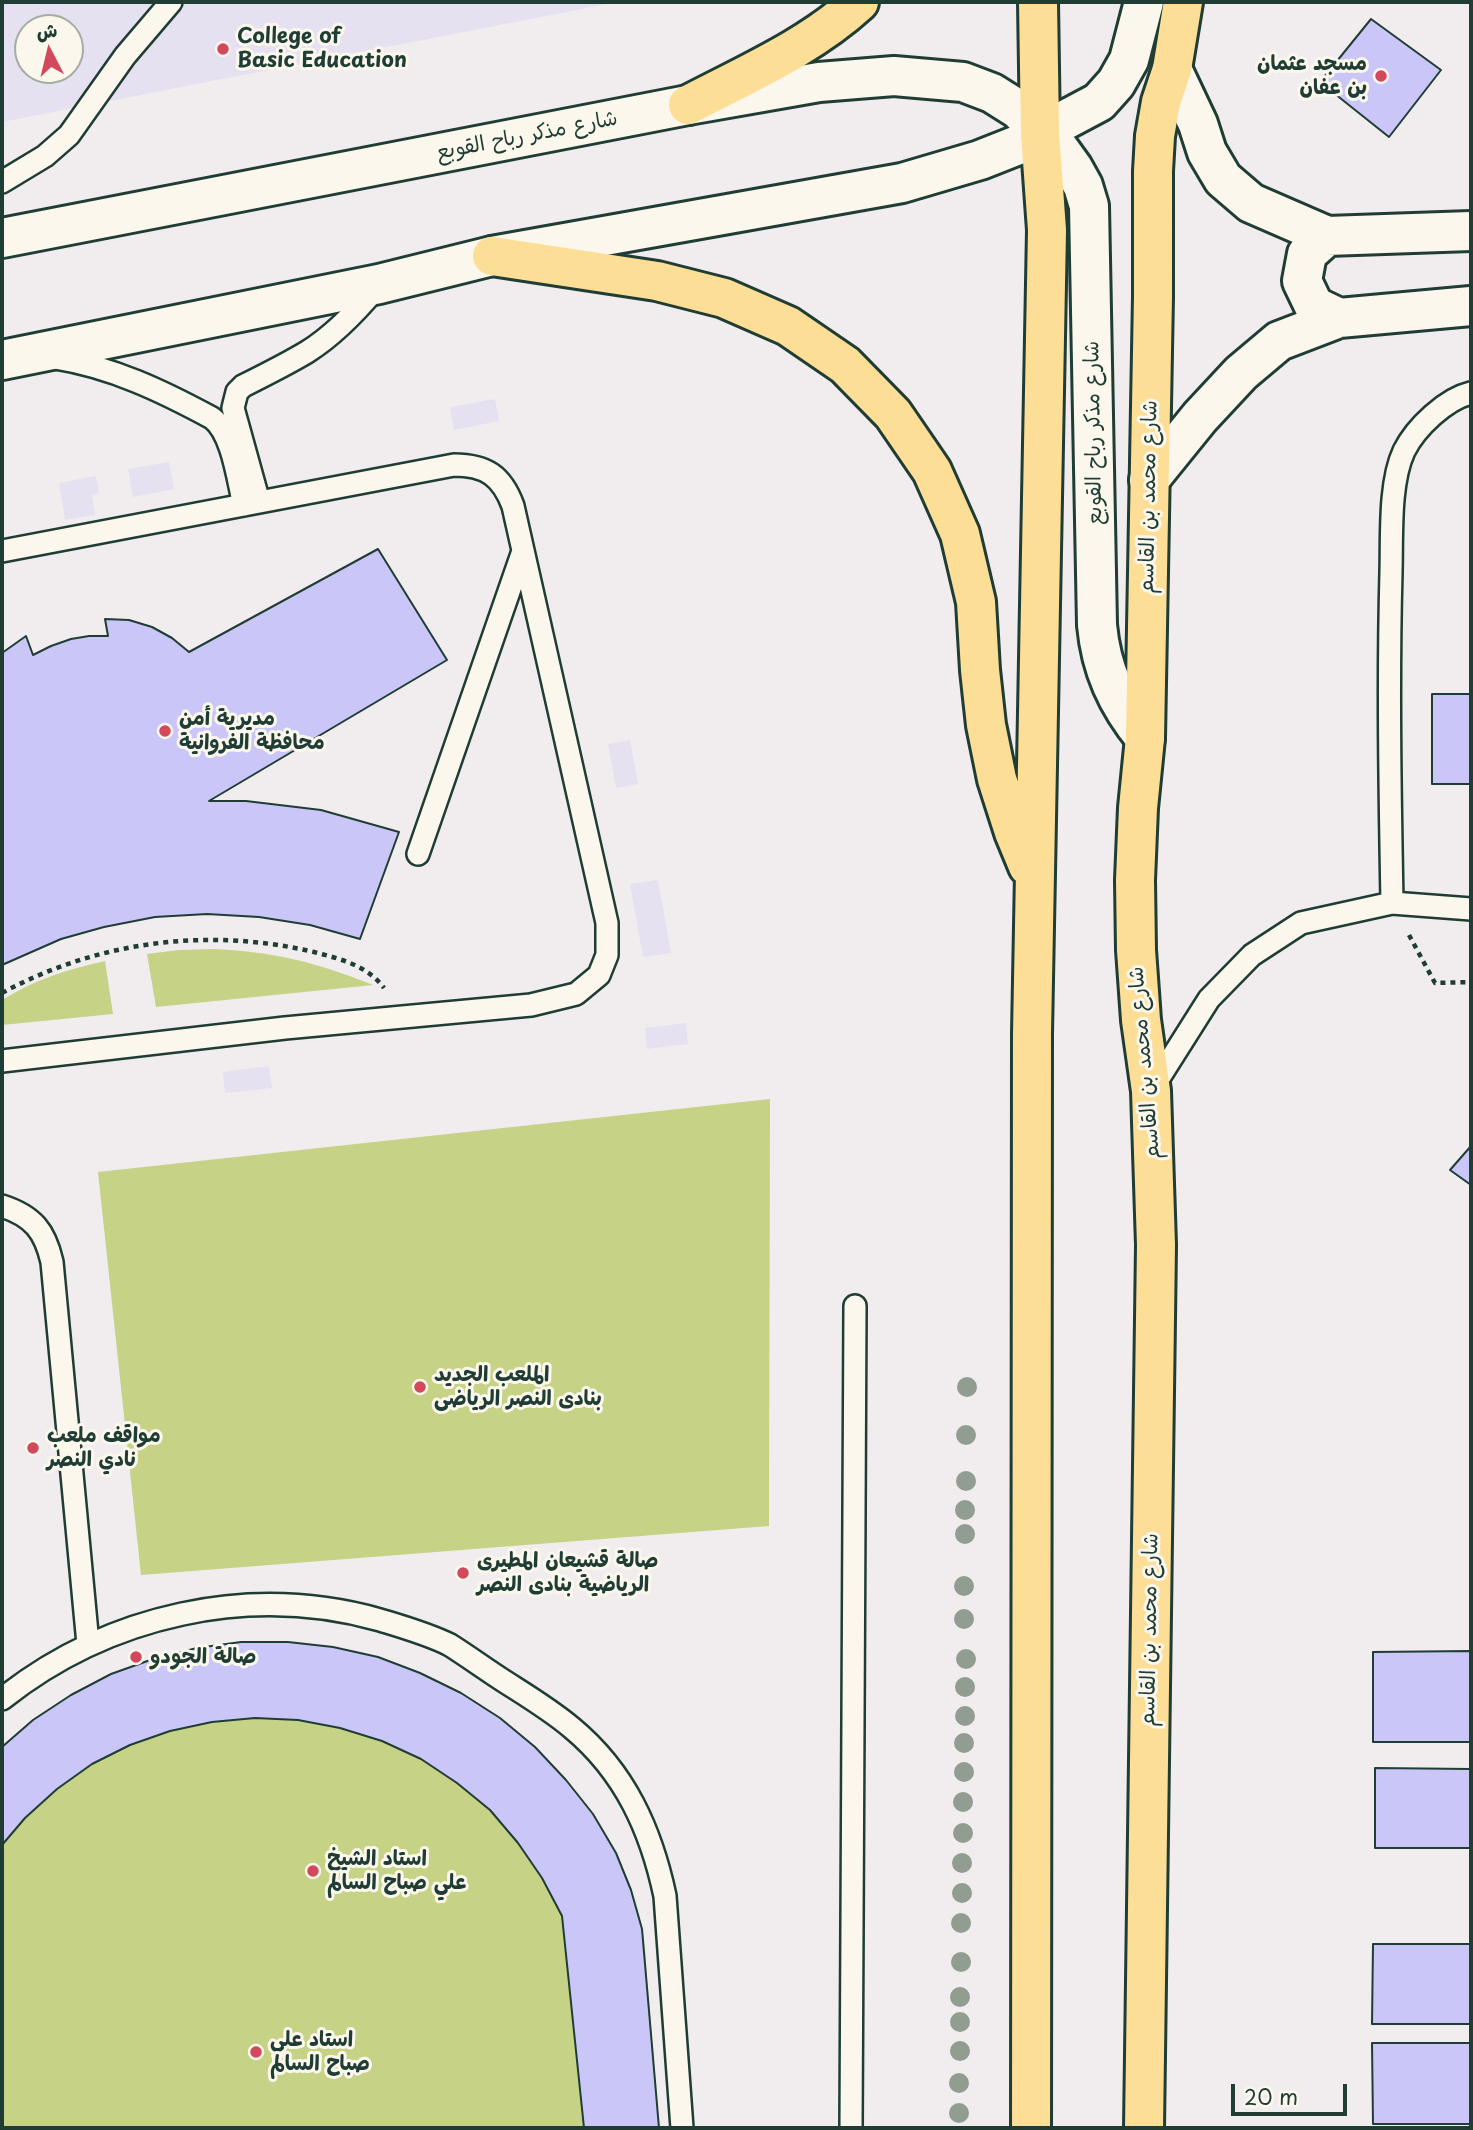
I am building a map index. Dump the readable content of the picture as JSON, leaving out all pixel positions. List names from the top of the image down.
{
  "streets": {
    "main road": ["شارع محمد بن القاسم"],
    "street": ["شارع مذكر رباح القوبع"]
  },
  "crossings": [
    ["شارع مذكر رباح القوبع", "شارع محمد بن القاسم"]
  ],
  "places": [
    "College of Basic Education",
    "مسجد عثمان بن عفان",
    "مديرية أمن محافظة الفروانية",
    "الملعب الجديد بنادى النصر الرياضى",
    "مواقف ملعب نادي النصر",
    "صالة قشيعان المطيرى الرياضية بنادى النصر",
    "صالة الجودو",
    "استاد الشيخ علي صباح السالم",
    "استاد علي صباح السالم"
  ],
  "scale_bar": "20 m",
  "north": "top"
}
